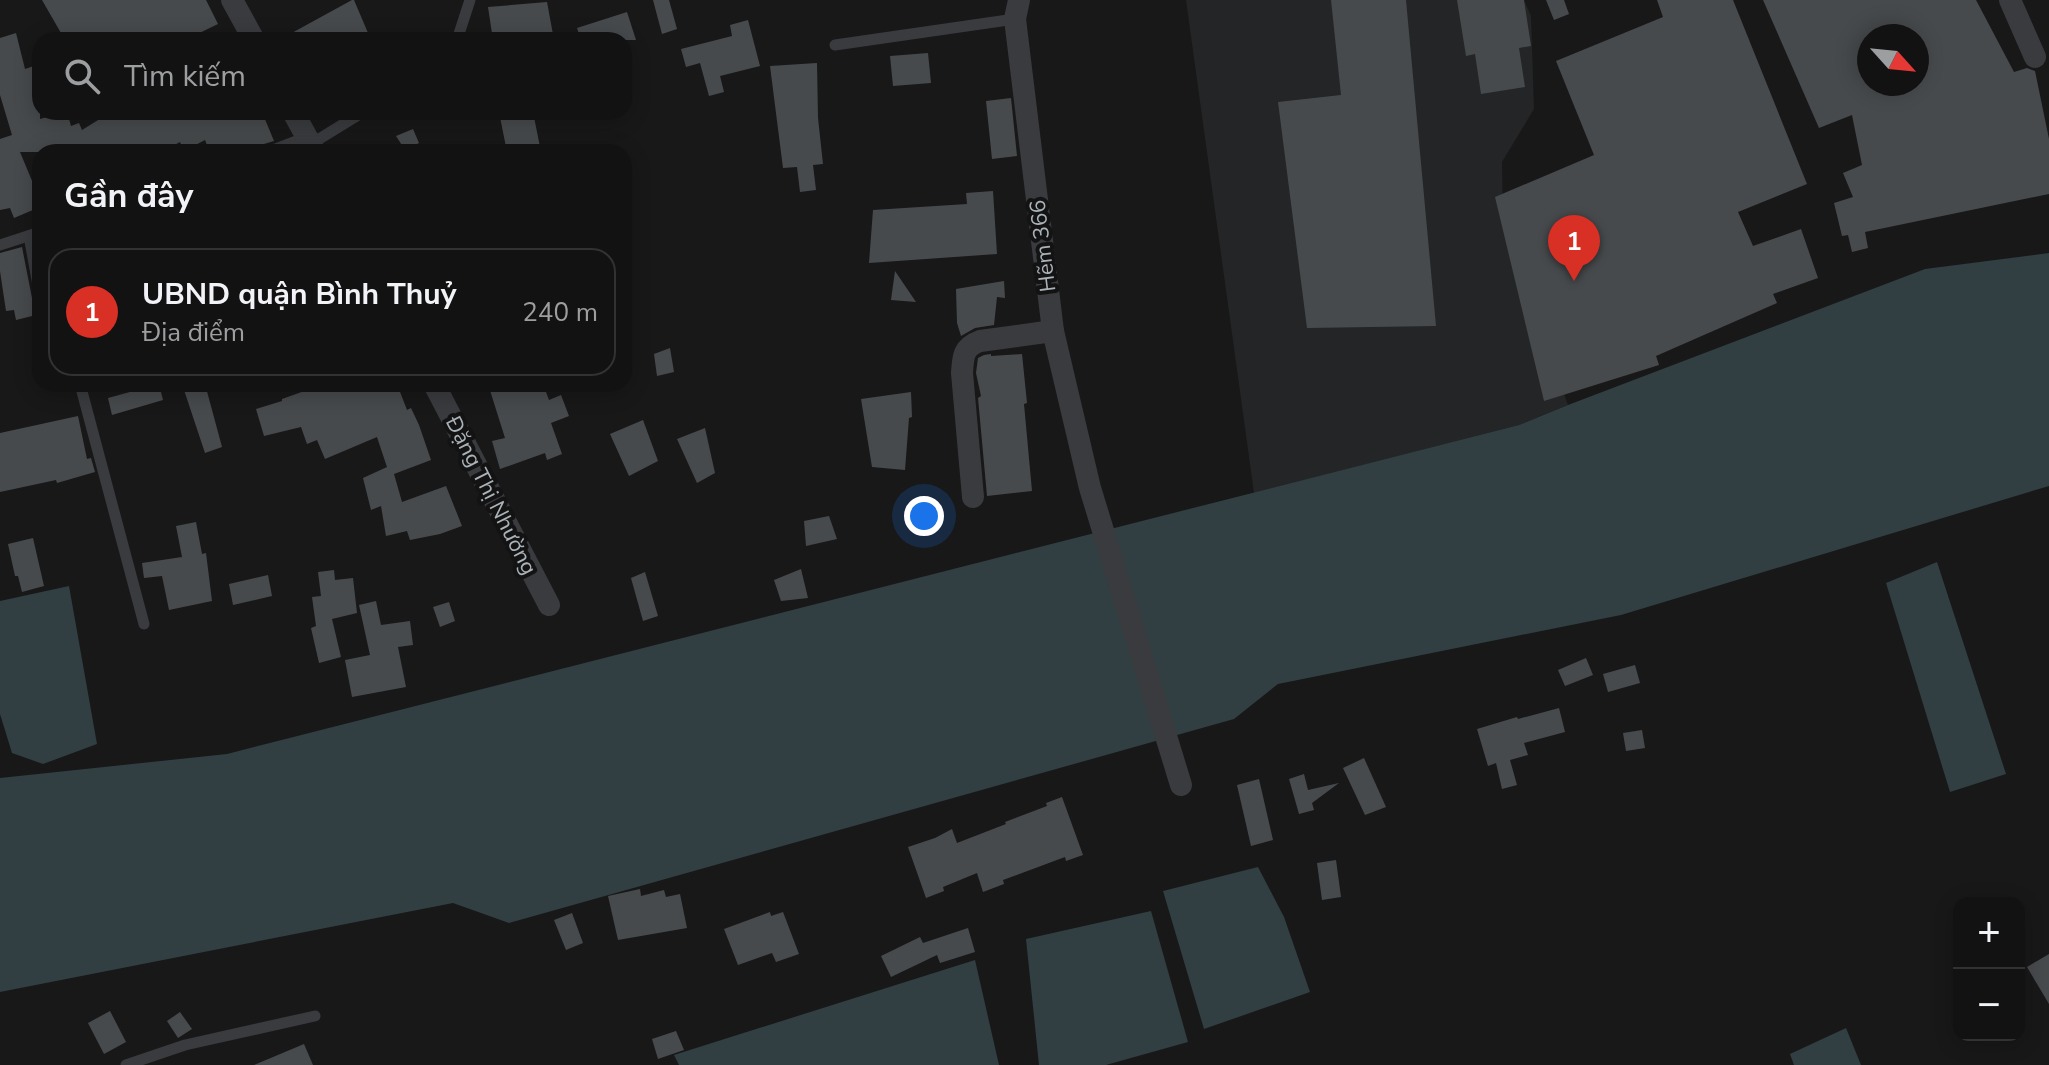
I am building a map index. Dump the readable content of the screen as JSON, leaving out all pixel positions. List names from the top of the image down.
{
  "streets": {
    "street": ["Hẽm 366", "Đặng Thị Nhường"]
  },
  "north": "bottom right",
  "page": {
    "search": "Tìm kiếm",
    "heading": "Gần đây",
    "pins": "1",
    "list": [
      {
        "mark": "1",
        "name": "UBND quận Bình Thuỷ",
        "note": "Địa điểm",
        "value": "240 m"
      }
    ],
    "map_buttons": ["+", "−"]
  }
}
